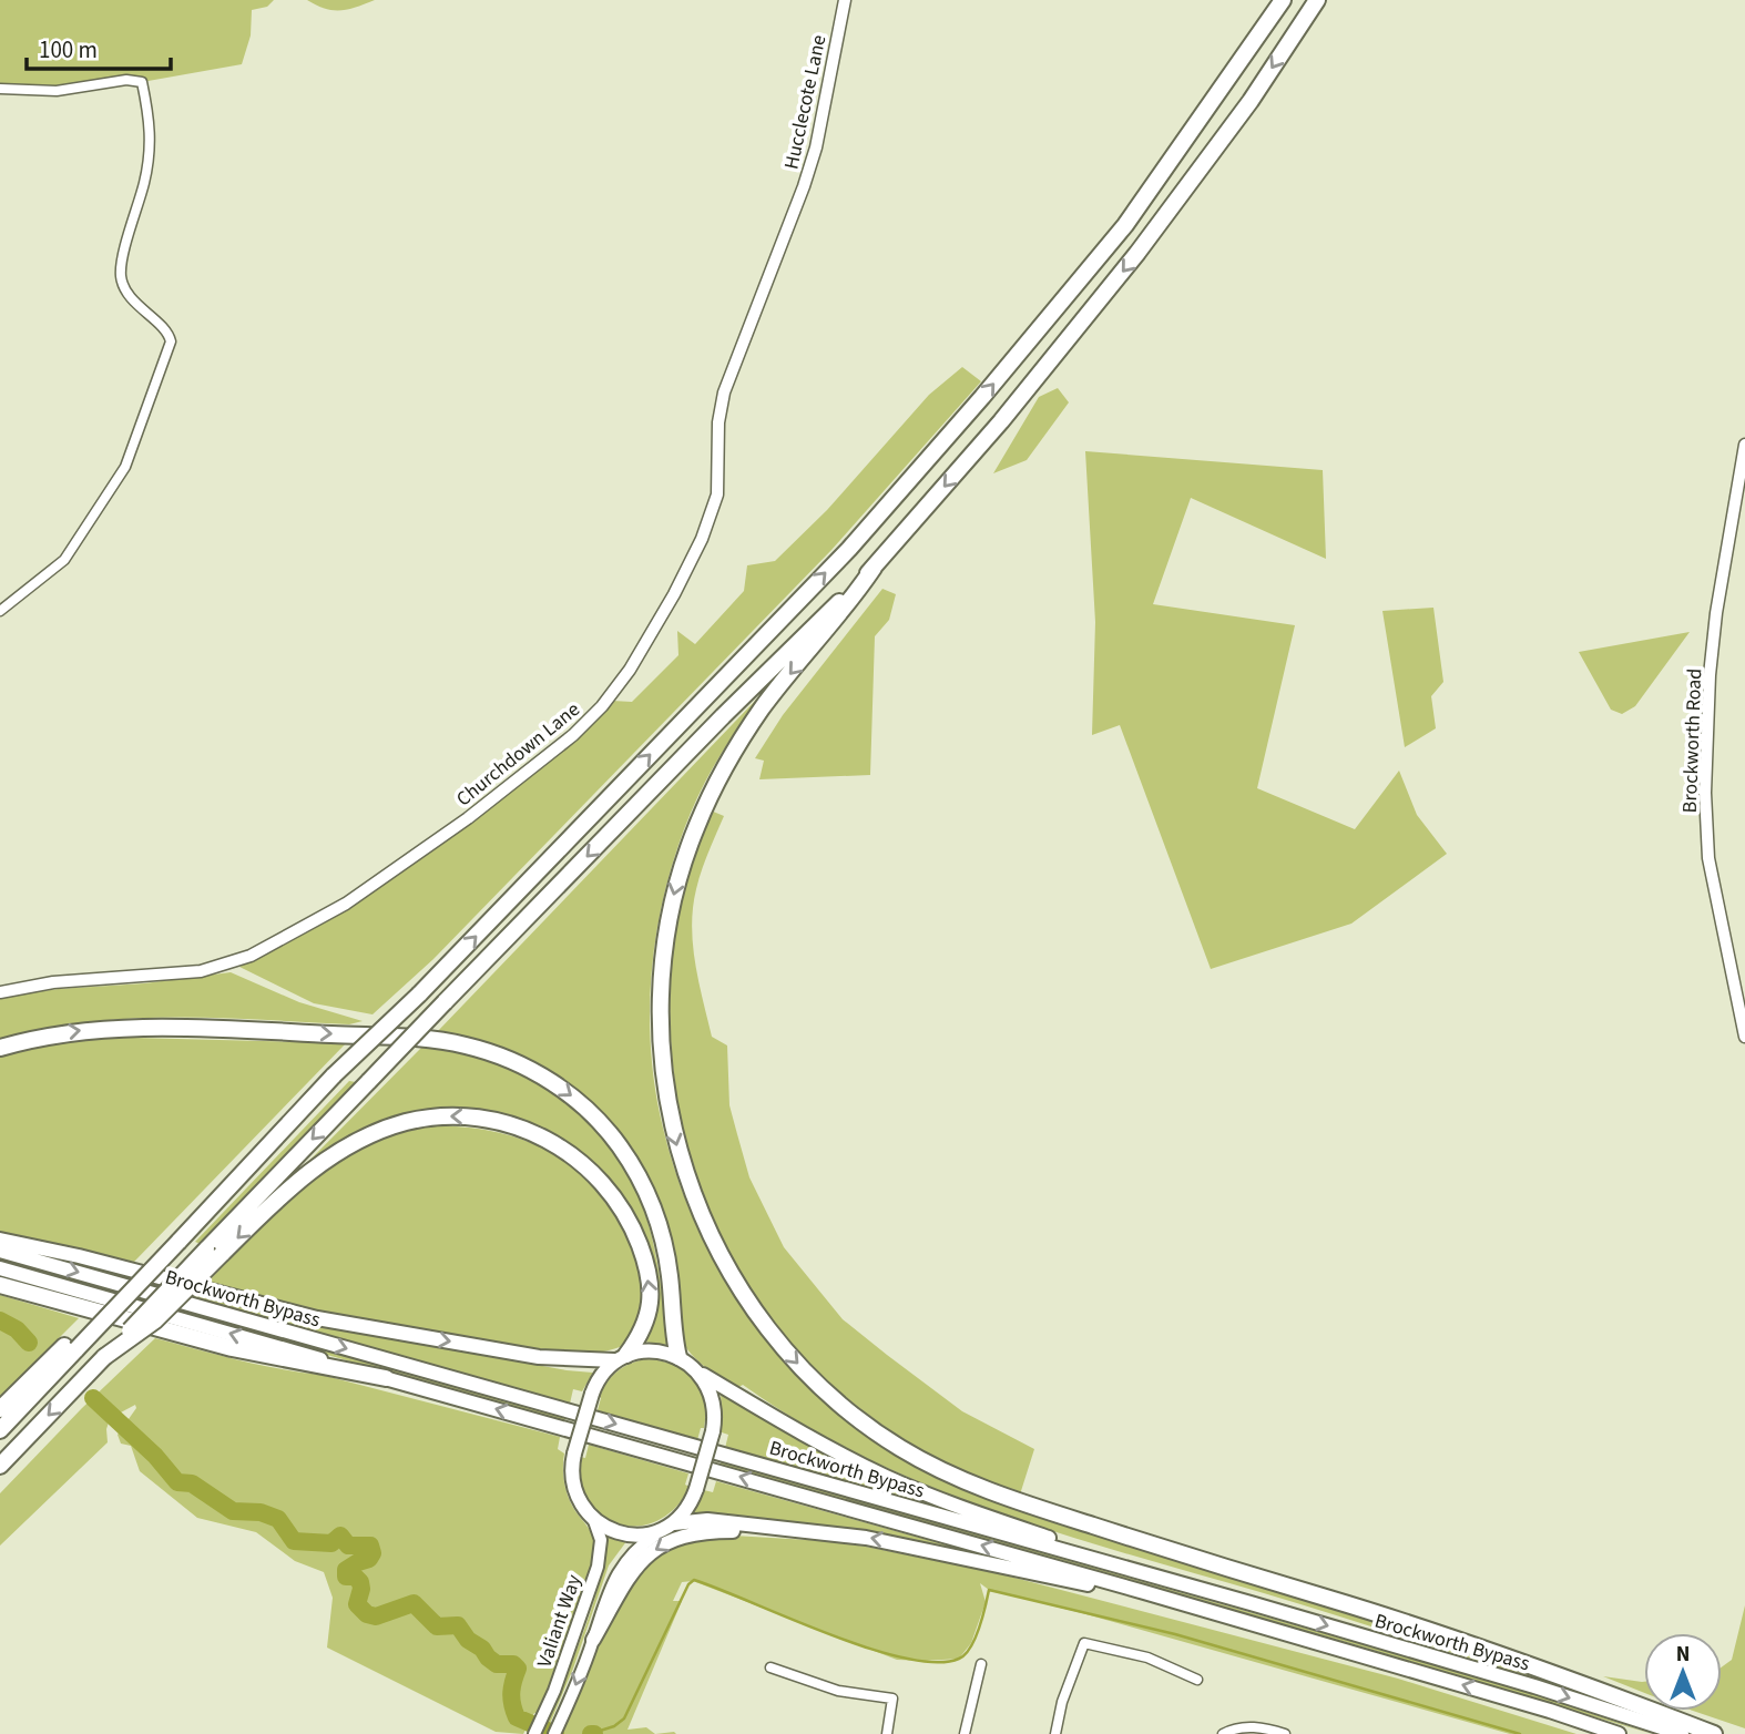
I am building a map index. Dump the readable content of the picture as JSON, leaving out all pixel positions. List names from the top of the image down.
{
  "streets": {
    "highway": ["Brockworth Bypass"],
    "main road": ["Valiant Way"],
    "street": ["Hucclecote Lane", "Brockworth Road", "Churchdown Lane"]
  },
  "crossings": [
    ["Hucclecote Lane", "Churchdown Lane"]
  ],
  "scale_bar": "100 m",
  "north": "top"
}
